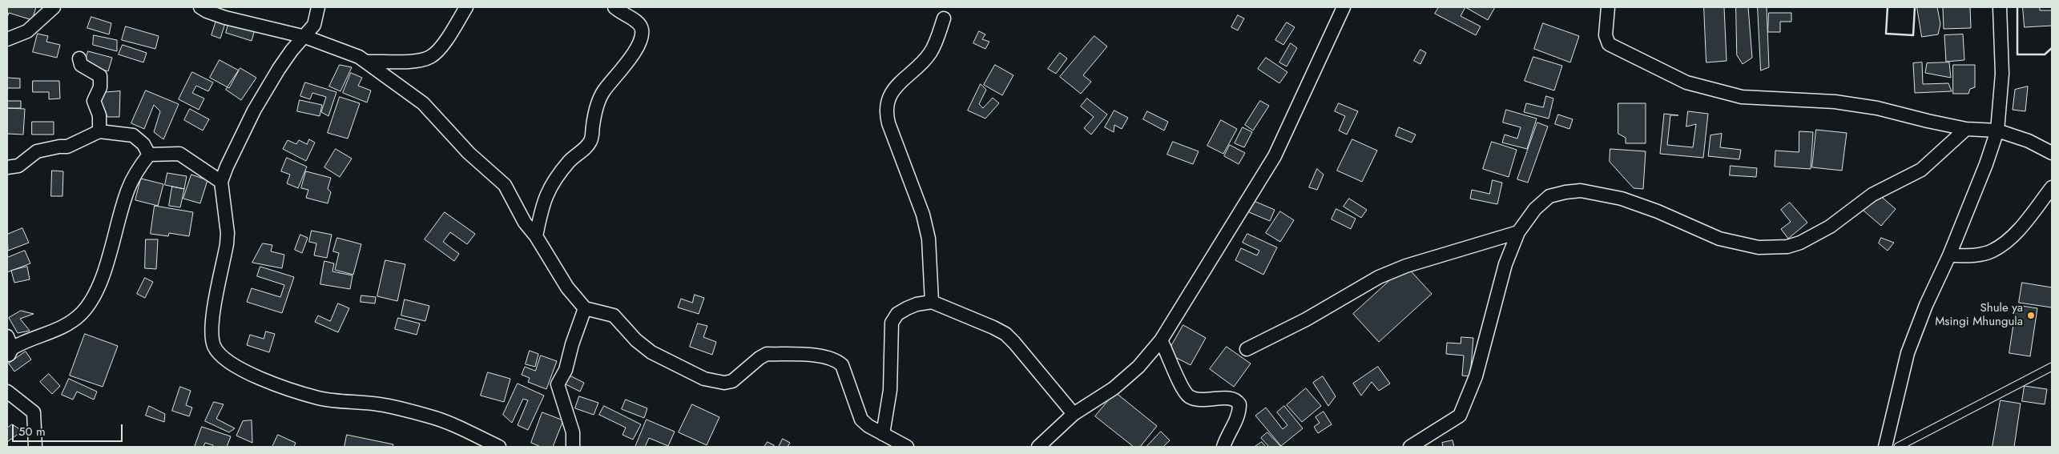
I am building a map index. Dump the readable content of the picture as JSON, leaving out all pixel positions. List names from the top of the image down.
{
  "places": ["Shule ya Msingi Mhungula"],
  "scale_bar": "50 m"
}
